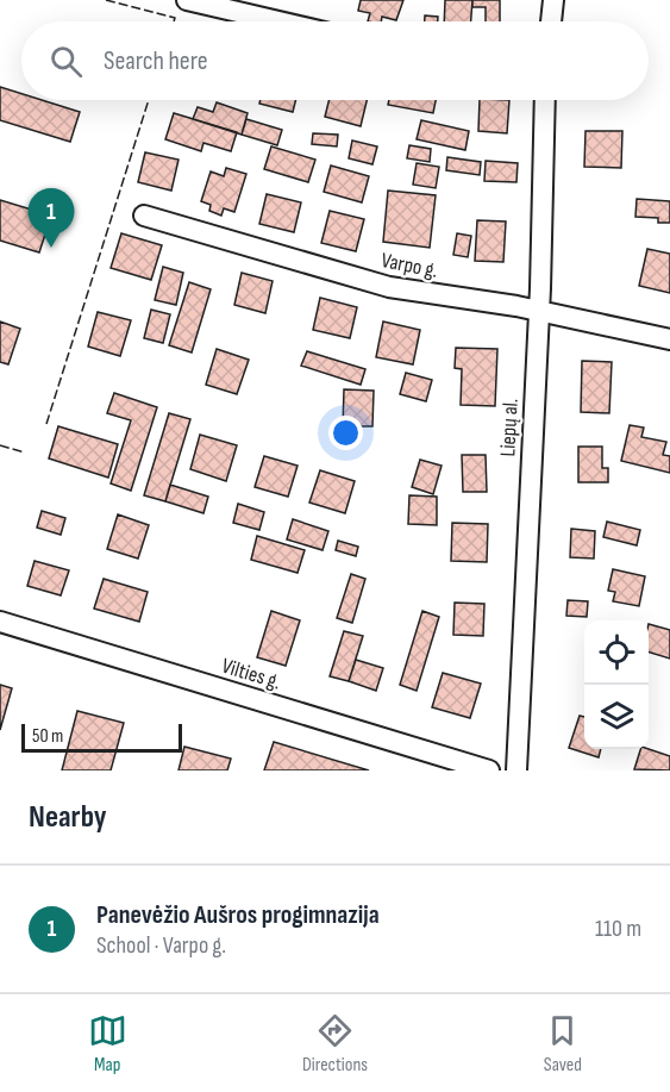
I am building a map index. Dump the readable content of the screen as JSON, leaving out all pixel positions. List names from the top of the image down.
{
  "streets": {
    "street": ["Varpo g.", "Liepų al.", "Vilties g."]
  },
  "crossings": [
    ["Varpo g.", "Liepų al."]
  ],
  "scale_bar": "50 m",
  "page": {
    "search": "Search here",
    "pins": "1",
    "scale": "50 m",
    "heading": "Nearby",
    "list": [
      {
        "mark": "1",
        "name": "Panevėžio Aušros progimnazija",
        "note": "School · Varpo g.",
        "value": "110 m"
      }
    ],
    "nav": ["Map", "Directions", "Saved"]
  }
}
